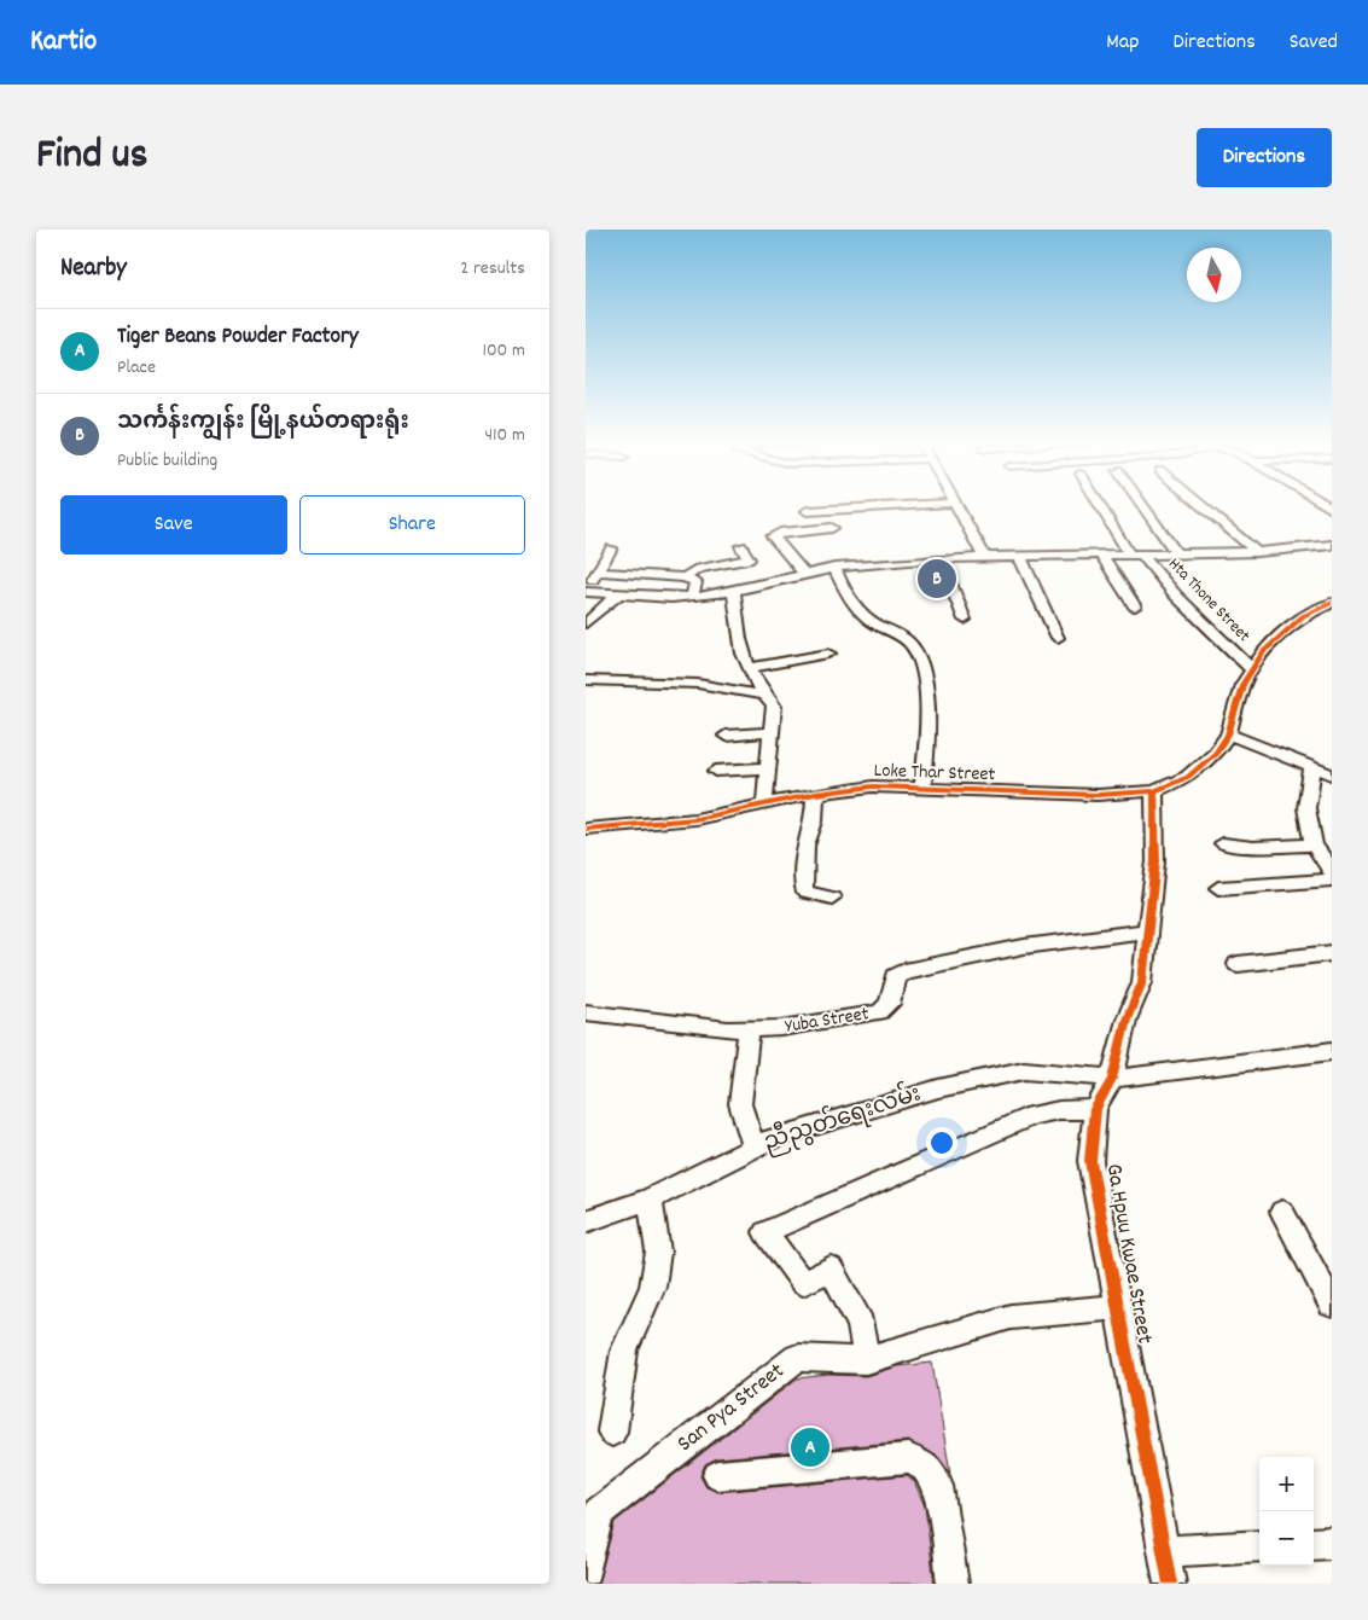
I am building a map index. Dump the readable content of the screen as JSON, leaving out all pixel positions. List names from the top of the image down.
{
  "streets": {
    "street": [
      "Hta Thone Street",
      "Loke Thar Street",
      "Yuba Street",
      "ညီညွတ်ရေးလမ်း",
      "Ga Hpuu Kwae Street",
      "San Pya Street"
    ]
  },
  "crossings": [
    ["Loke Thar Street", "Ga Hpuu Kwae Street"],
    ["Yuba Street", "Ga Hpuu Kwae Street"],
    ["ညီညွတ်ရေးလမ်း", "Ga Hpuu Kwae Street"],
    ["Ga Hpuu Kwae Street", "San Pya Street"]
  ],
  "north": "bottom",
  "page": {
    "header": "Kartio",
    "nav": ["Map", "Directions", "Saved"],
    "title": "Find us",
    "buttons": [
      "Directions",
      ["Save", "Share"]
    ],
    "heading": ["Nearby", "2 results"],
    "list": [
      {
        "mark": "A",
        "name": "Tiger Beans Powder Factory",
        "note": "Place",
        "value": "100 m"
      },
      {
        "mark": "B",
        "name": "သင်္ကန်းကျွန်း မြို့နယ်တရားရုံး",
        "note": "Public building",
        "value": "410 m"
      }
    ],
    "pins": ["B", "A"],
    "map_buttons": ["+", "−"]
  }
}
